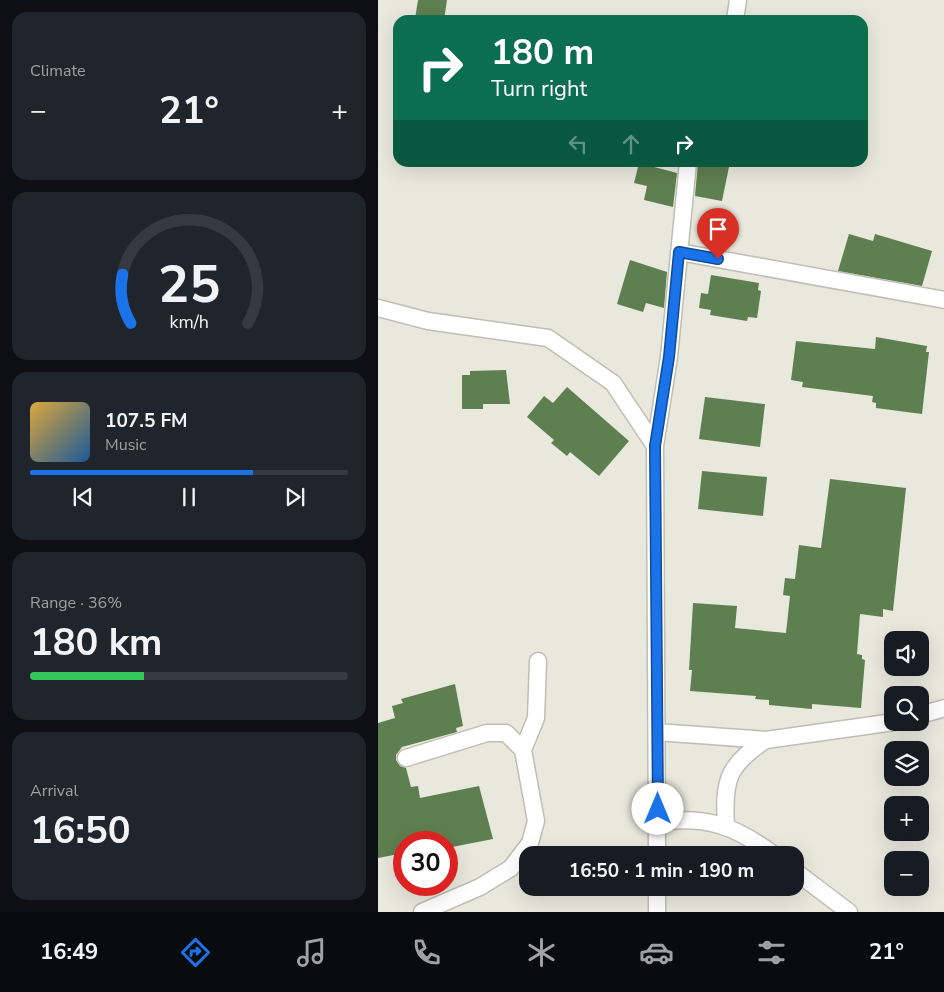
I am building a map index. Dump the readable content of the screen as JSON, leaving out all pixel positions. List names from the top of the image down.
{
  "page": {
    "tile": [
      "Climate",
      ["Range · 36%", "180 km"],
      ["Arrival", "16:50"]
    ],
    "turn": ["180 m", "Turn right"],
    "heat": ["−", "21°", "+"],
    "song": ["107.5 FM", "Music"],
    "map_buttons": ["+", "−"],
    "limit": "30",
    "trip": "16:50 · 1 min · 190 m",
    "tabs": ["16:49", "21°"],
    "gauge": ["25", "km/h"]
  }
}
